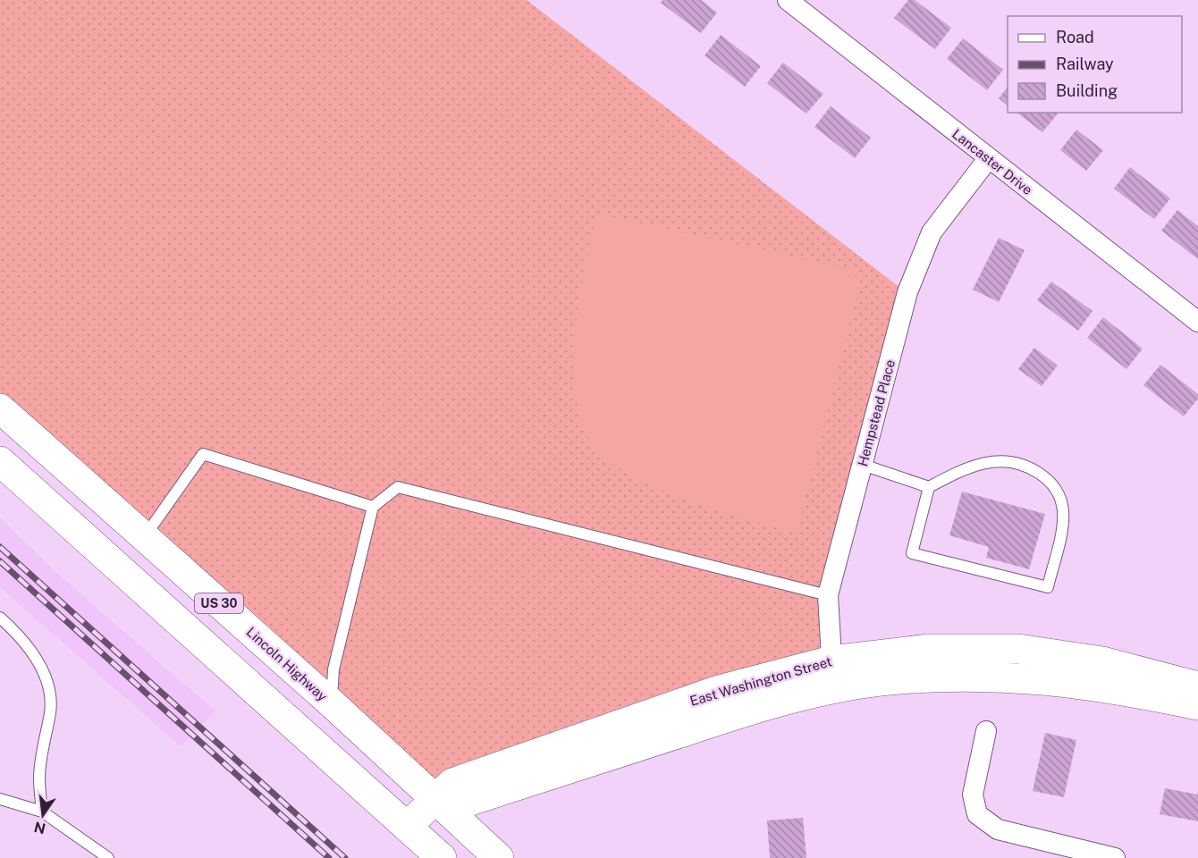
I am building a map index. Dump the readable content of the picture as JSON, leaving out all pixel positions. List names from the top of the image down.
{
  "streets": {
    "main road": ["US 30", "Lincoln Highway", "East Washington Street"],
    "street": ["Lancaster Drive", "Hempstead Place"]
  },
  "crossings": [
    ["Lancaster Drive", "Hempstead Place"],
    ["Hempstead Place", "East Washington Street"],
    ["Lincoln Highway", "East Washington Street"]
  ],
  "legend": ["Road", "Railway", "Building"],
  "north": "bottom"
}
